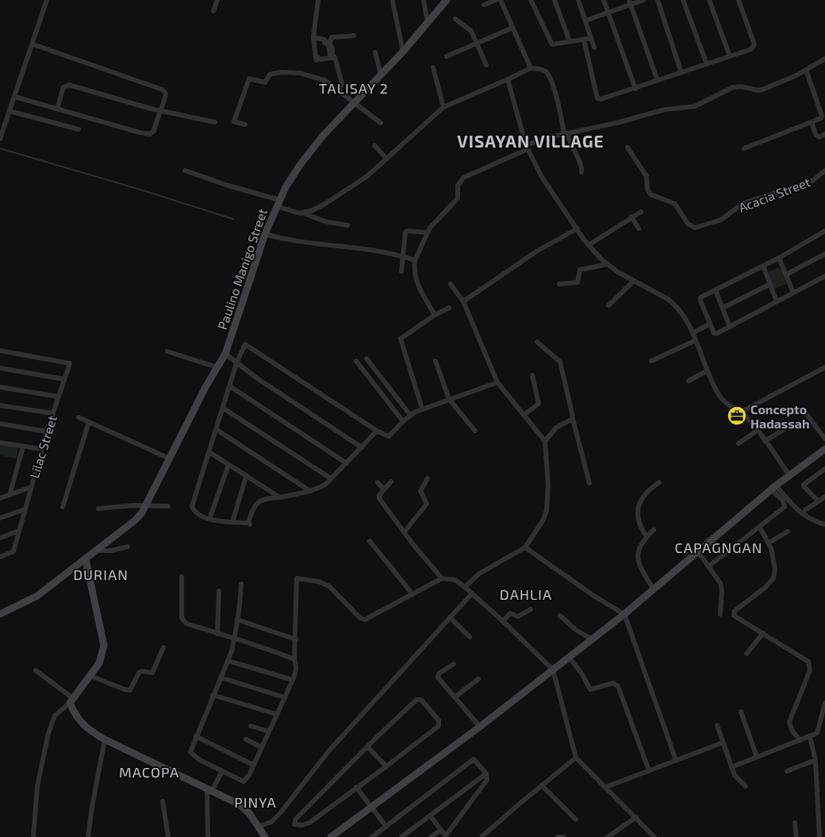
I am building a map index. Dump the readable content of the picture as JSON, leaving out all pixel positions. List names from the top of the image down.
{
  "streets": {
    "street": ["Acacia Street", "Paulino Manigo Street", "Lilac Street"]
  },
  "districts": [
    "TALISAY 2",
    "VISAYAN VILLAGE",
    "CAPAGNGAN",
    "DURIAN",
    "DAHLIA",
    "MACOPA",
    "PINYA"
  ],
  "places": {
    "office": ["Concepto Hadassah"]
  }
}
